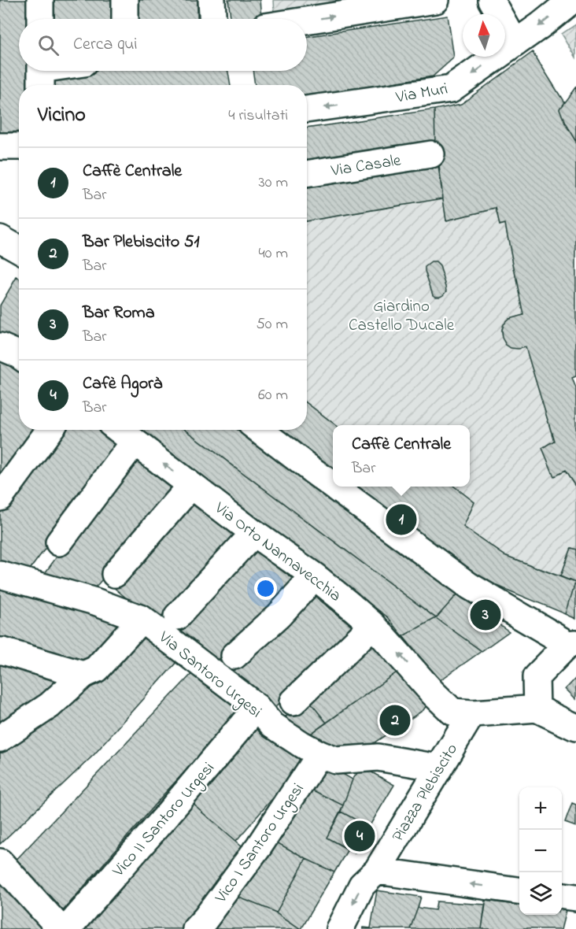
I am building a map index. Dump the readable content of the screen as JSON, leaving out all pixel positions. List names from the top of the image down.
{
  "streets": {
    "street": [
      "Via Muri",
      "Via Casale",
      "Via Orto Nannavecchia",
      "Via Santoro Urgesi",
      "Piazza Plebiscito",
      "Vico II Santoro Urgesi",
      "Vico I Santoro Urgesi"
    ]
  },
  "crossings": [
    ["Via Orto Nannavecchia", "Piazza Plebiscito"],
    ["Via Santoro Urgesi", "Piazza Plebiscito"],
    ["Via Santoro Urgesi", "Vico II Santoro Urgesi"],
    ["Via Santoro Urgesi", "Vico I Santoro Urgesi"]
  ],
  "parks": ["Giardino Castello Ducale"],
  "north": "top",
  "page": {
    "search": "Cerca qui",
    "heading": ["Vicino", "4 risultati"],
    "list": [
      {
        "mark": "1",
        "name": "Caffè Centrale",
        "note": "Bar",
        "value": "30 m"
      },
      {
        "mark": "2",
        "name": "Bar Plebiscito 51",
        "note": "Bar",
        "value": "40 m"
      },
      {
        "mark": "3",
        "name": "Bar Roma",
        "note": "Bar",
        "value": "50 m"
      },
      {
        "mark": "4",
        "name": "Cafè Agorà",
        "note": "Bar",
        "value": "60 m"
      }
    ],
    "popup": ["Caffè Centrale", "Bar"],
    "pins": [
      "1",
      "3",
      "2",
      "4"
    ],
    "map_buttons": ["+", "−"]
  }
}
